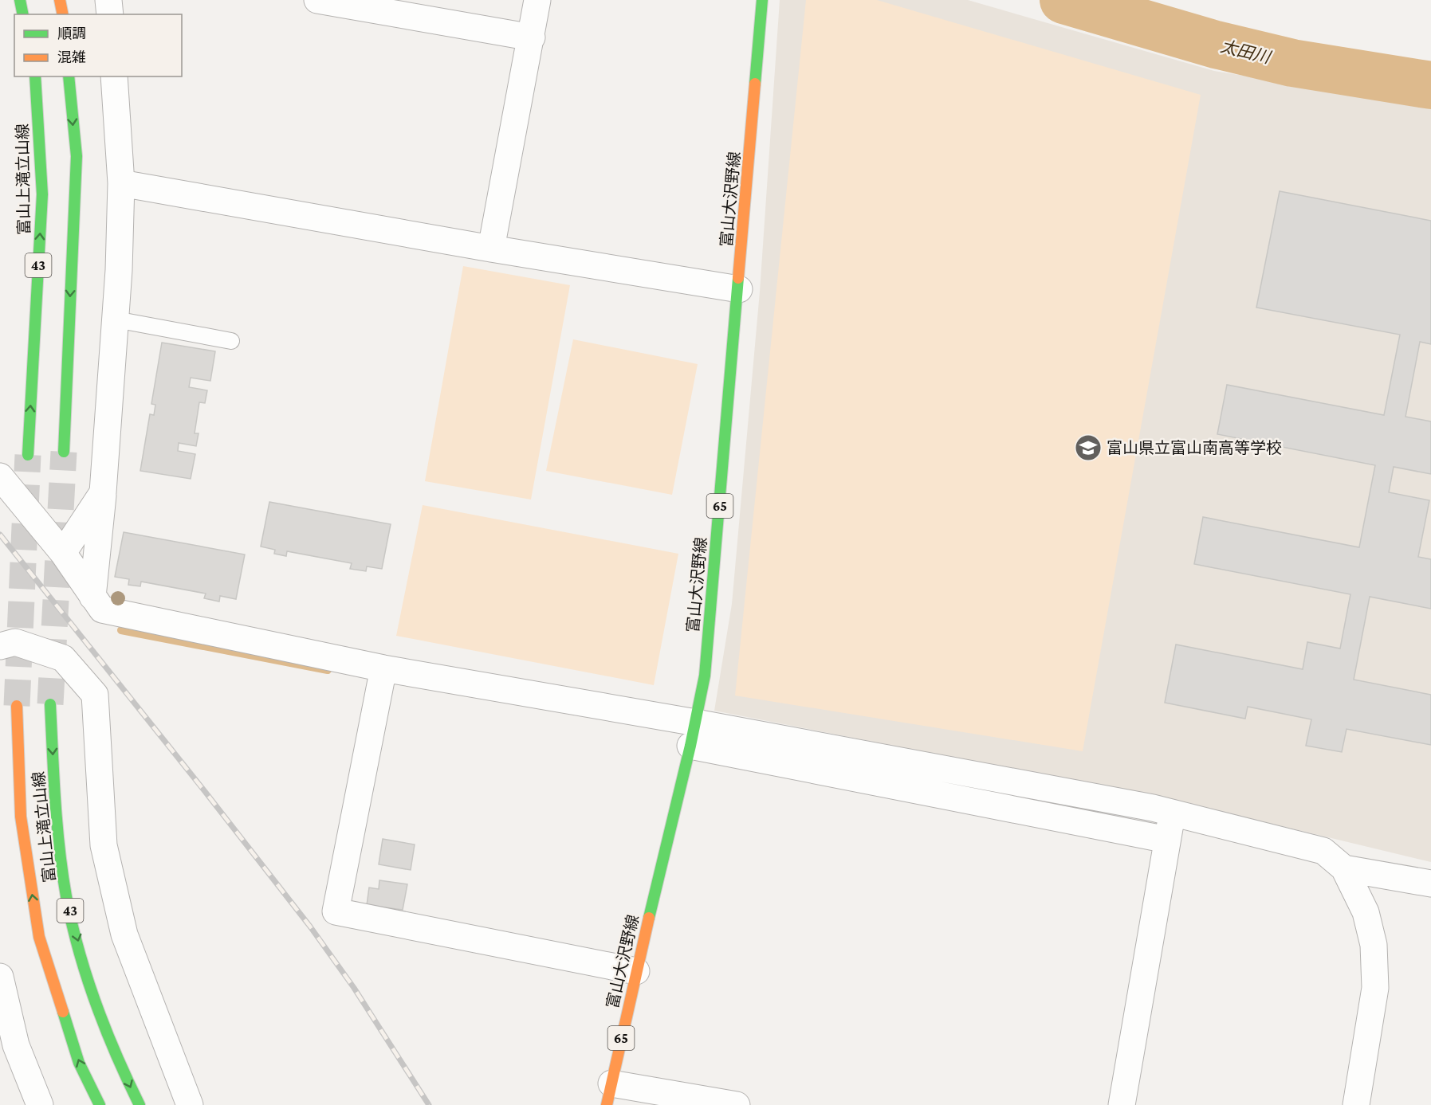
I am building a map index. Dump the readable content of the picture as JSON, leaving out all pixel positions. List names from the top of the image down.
{
  "streets": {
    "main road": [
      "富山上滝立山線",
      "富山大沢野線",
      "43",
      "65"
    ]
  },
  "water": ["太田川"],
  "places": {
    "school or university": ["富山県立富山南高等学校"]
  },
  "legend": ["順調", "混雑"]
}
